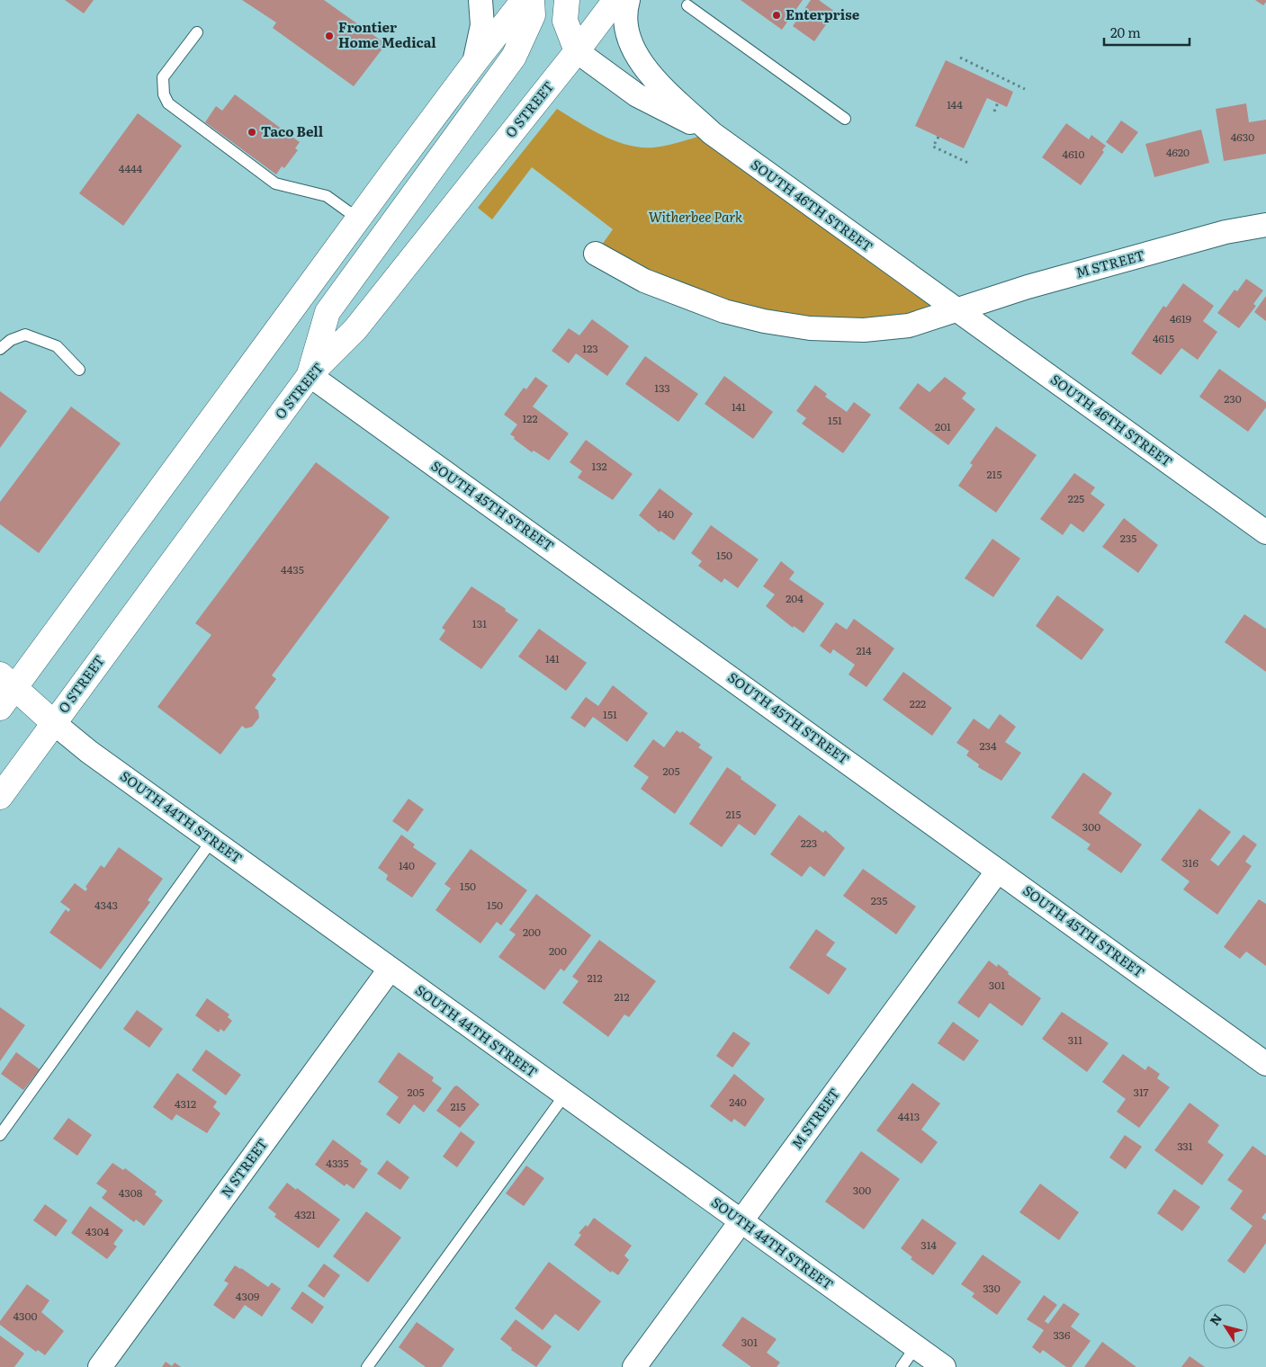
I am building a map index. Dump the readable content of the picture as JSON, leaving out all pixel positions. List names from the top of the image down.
{
  "streets": {
    "main road": ["O STREET", "SOUTH 44TH STREET"],
    "street": [
      "SOUTH 46TH STREET",
      "M STREET",
      "SOUTH 45TH STREET",
      "N STREET"
    ]
  },
  "crossings": [
    ["O STREET", "SOUTH 46TH STREET"],
    ["O STREET", "SOUTH 45TH STREET"],
    ["O STREET", "SOUTH 44TH STREET"],
    ["SOUTH 46TH STREET", "M STREET"],
    ["M STREET", "SOUTH 45TH STREET"],
    ["M STREET", "SOUTH 44TH STREET"],
    ["SOUTH 44TH STREET", "N STREET"]
  ],
  "parks": ["Witherbee Park"],
  "places": ["Enterprise", "Frontier Home Medical", "Taco Bell"],
  "house_numbers": [
    "144",
    "4630",
    "4620",
    "4610",
    "4444",
    "4619",
    "4615",
    "123",
    "133",
    "230",
    "141",
    "122",
    "151",
    "201",
    "132",
    "215",
    "225",
    "140",
    "235",
    "150",
    "4435",
    "204",
    "131",
    "214",
    "141",
    "222",
    "151",
    "234",
    "205",
    "215",
    "300",
    "223",
    "316",
    "140",
    "150",
    "235",
    "4343",
    "150",
    "200",
    "200",
    "212",
    "301",
    "212",
    "311",
    "205",
    "317",
    "240",
    "4312",
    "215",
    "4413",
    "331",
    "4335",
    "300",
    "4308",
    "4321",
    "4304",
    "314",
    "330",
    "4309",
    "4300",
    "336",
    "301"
  ],
  "scale_bar": "20 m",
  "north": "top left"
}
